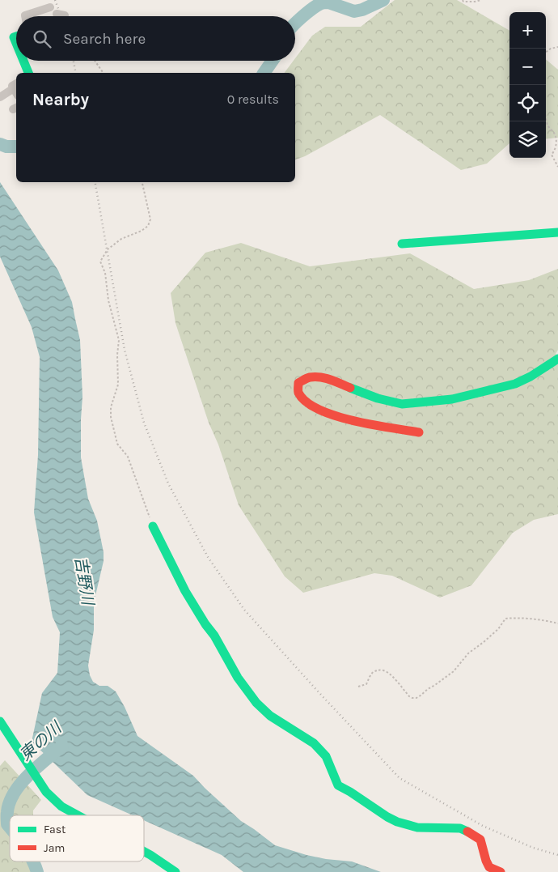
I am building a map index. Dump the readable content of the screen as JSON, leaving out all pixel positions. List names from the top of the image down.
{
  "water": ["吉野川", "東の川"],
  "legend": ["Fast", "Jam"],
  "page": {
    "map_buttons": ["+", "−"],
    "search": "Search here",
    "heading": ["Nearby", "0 results"]
  }
}
